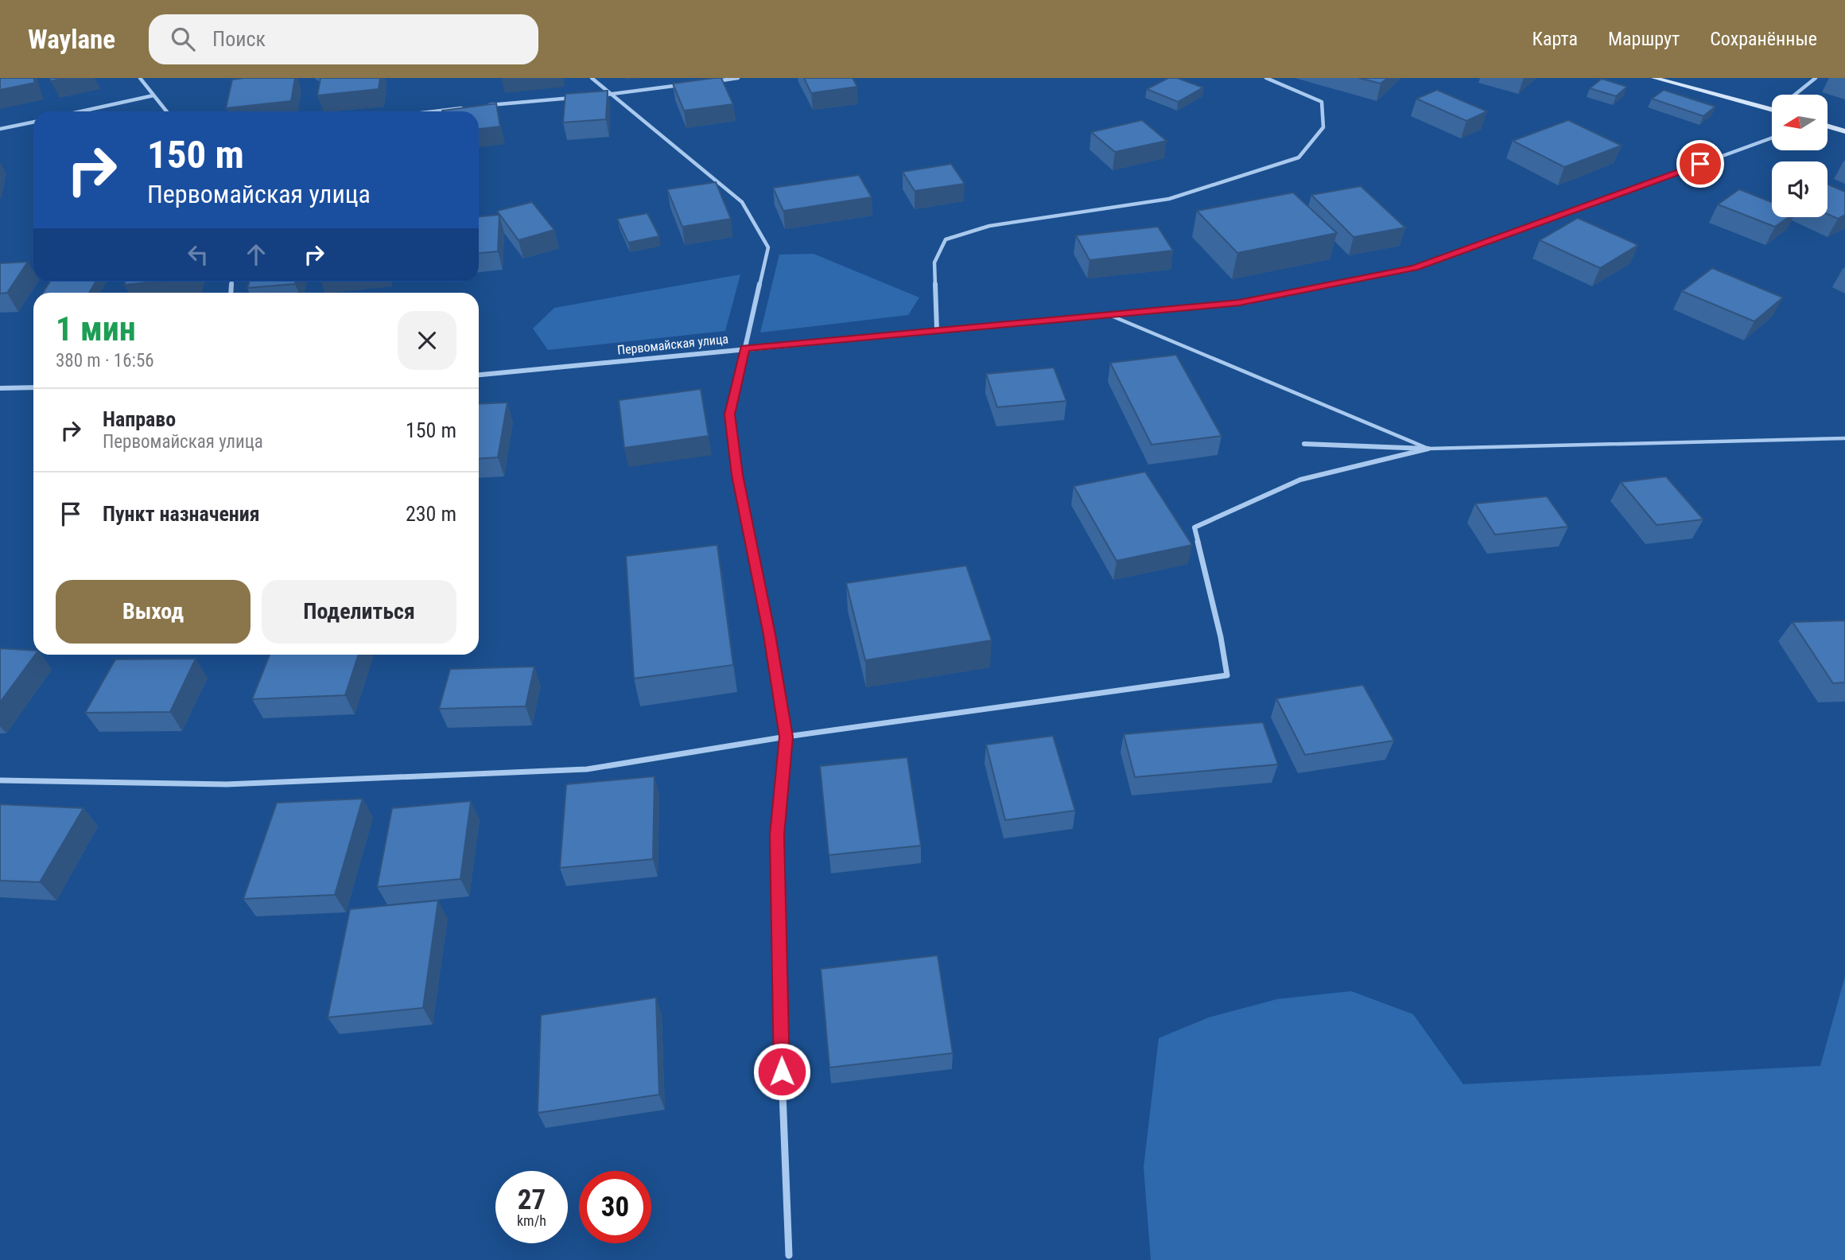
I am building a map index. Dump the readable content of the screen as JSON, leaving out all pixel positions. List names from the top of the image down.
{
  "streets": {
    "street": ["Первомайская улица"]
  },
  "north": "left",
  "page": {
    "header": "Waylane",
    "search": "Поиск",
    "nav": ["Карта", "Маршрут", "Сохранённые"],
    "turn": ["150 m", "Первомайская улица"],
    "heading": ["1 мин", "380 m · 16:56"],
    "list": [
      {
        "name": "Направо",
        "note": "Первомайская улица",
        "value": "150 m"
      },
      {
        "name": "Пункт назначения",
        "value": "230 m"
      }
    ],
    "buttons": ["Выход", "Поделиться"],
    "speed": "27 km/h",
    "limit": "30"
  }
}
